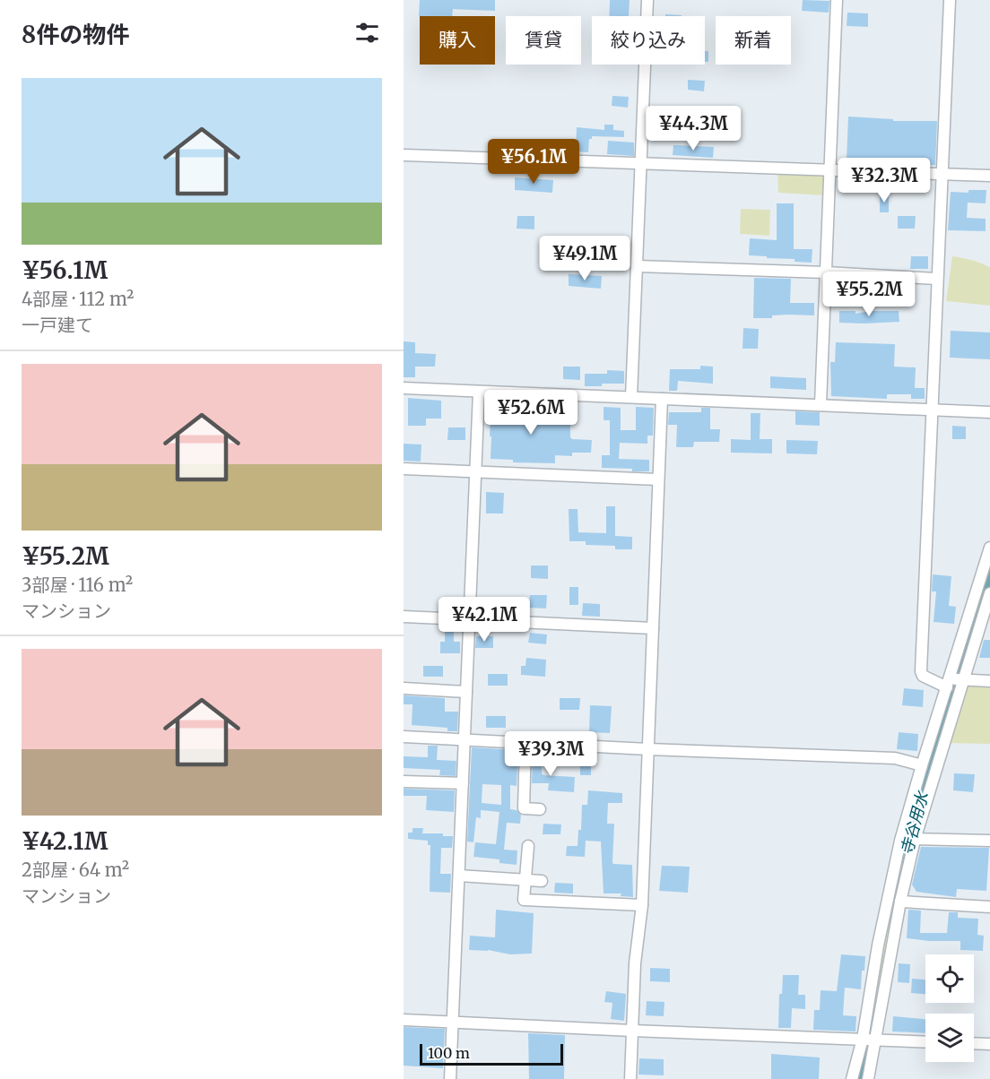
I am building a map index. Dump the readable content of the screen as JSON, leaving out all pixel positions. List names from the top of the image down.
{
  "water": ["寺谷用水"],
  "scale_bar": "100 m",
  "page": {
    "heading": "8件の物件",
    "chip": [
      "購入",
      "賃貸",
      "絞り込み",
      "新着"
    ],
    "list": [
      {
        "name": "¥56.1M",
        "note": "4部屋 · 112 m² · 一戸建て"
      },
      {
        "name": "¥55.2M",
        "note": "3部屋 · 116 m² · マンション"
      },
      {
        "name": "¥42.1M",
        "note": "2部屋 · 64 m² · マンション"
      }
    ],
    "price": [
      "¥44.3M",
      "¥56.1M",
      "¥32.3M",
      "¥49.1M",
      "¥55.2M",
      "¥52.6M",
      "¥42.1M",
      "¥39.3M"
    ],
    "scale": "100 m"
  }
}
